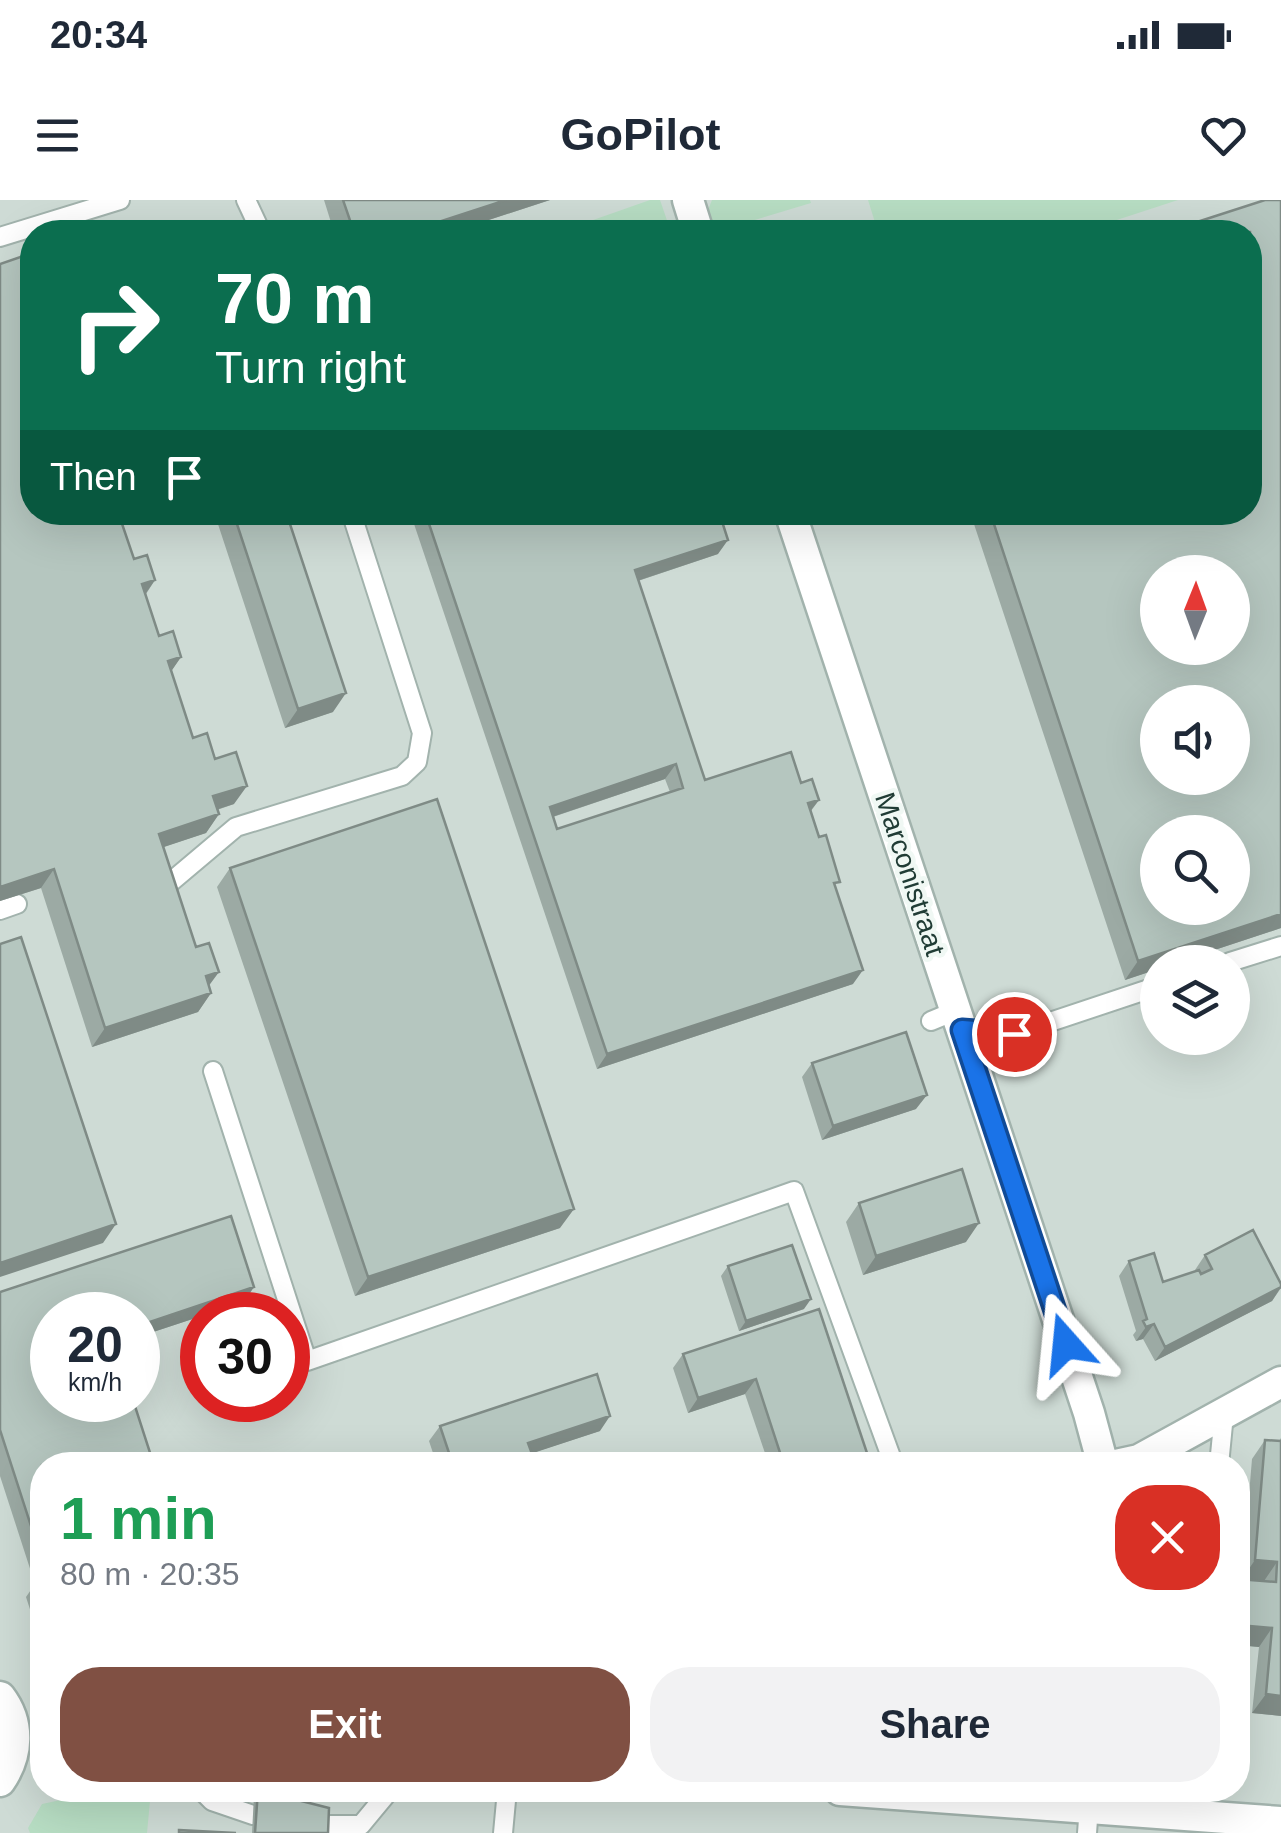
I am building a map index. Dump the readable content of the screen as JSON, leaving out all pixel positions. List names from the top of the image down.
{
  "streets": {
    "street": ["Marconistraat"]
  },
  "north": "top",
  "page": {
    "status": "20:34",
    "header": "GoPilot",
    "turn": ["70 m", "Turn right"],
    "then": "Then",
    "speed": "20 km/h",
    "limit": "30",
    "heading": ["1 min", "80 m · 20:35"],
    "buttons": ["Exit", "Share"]
  }
}
